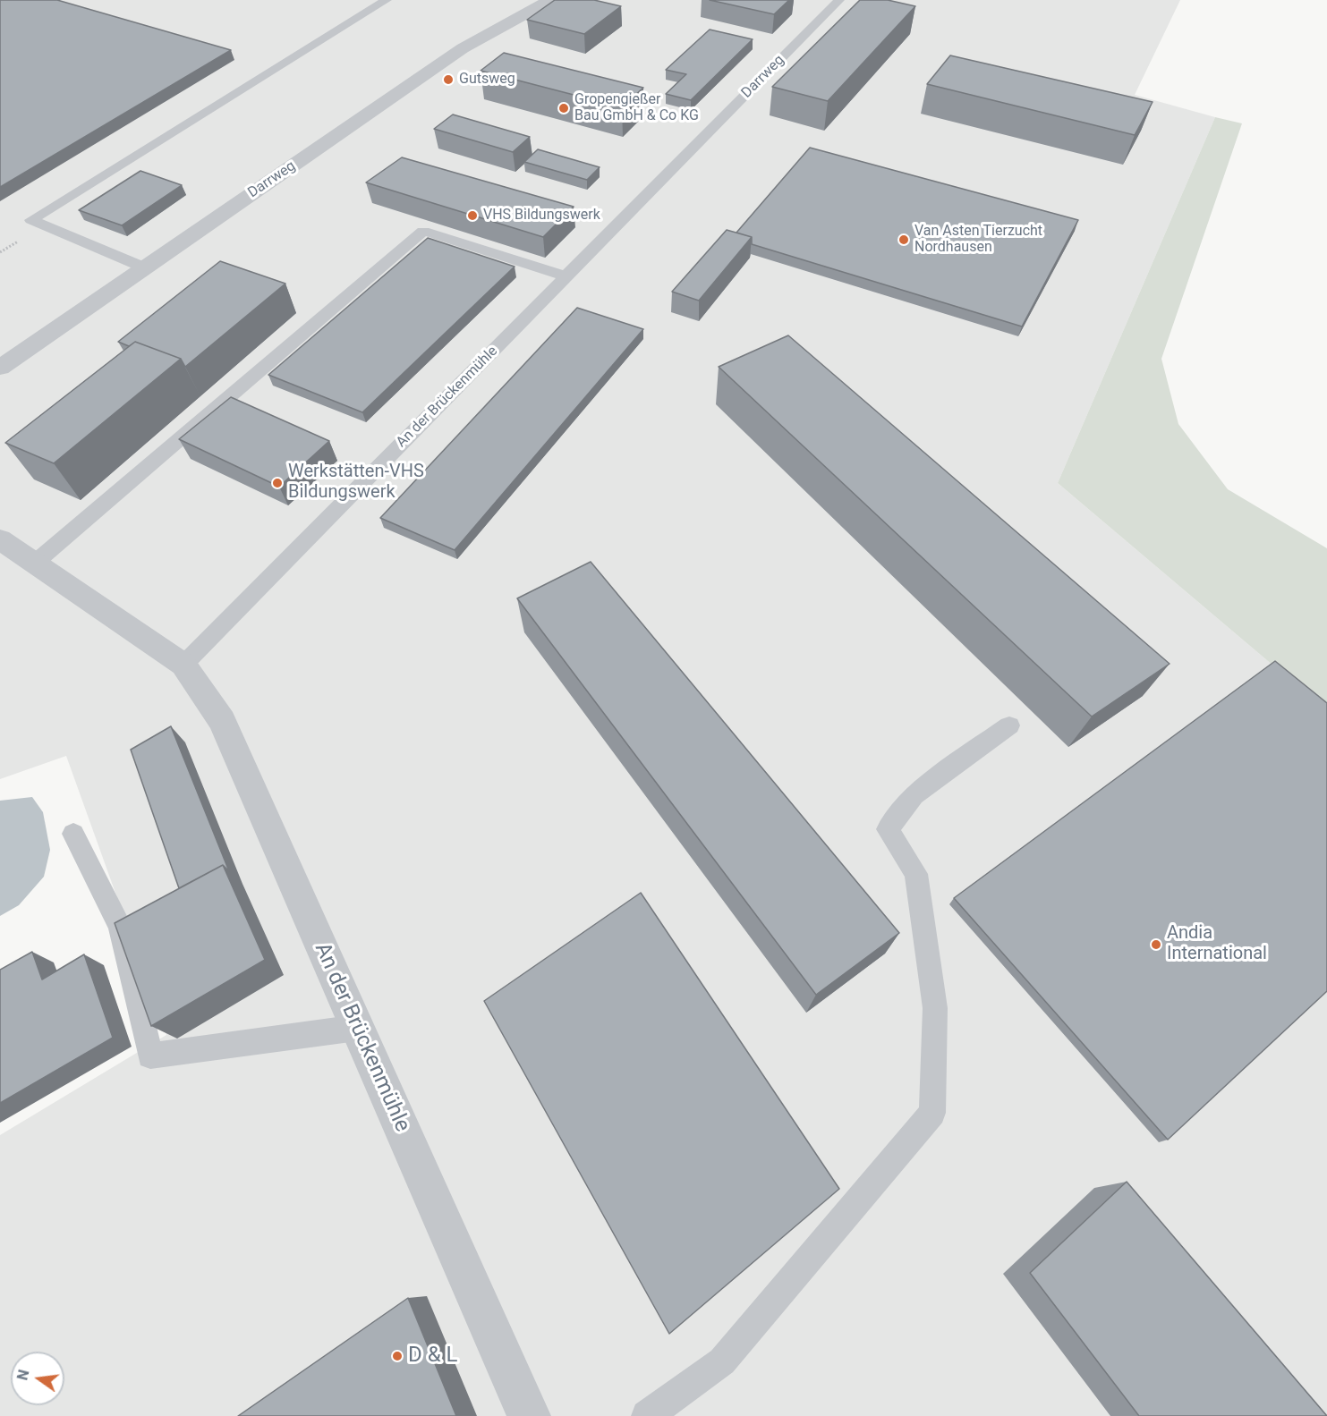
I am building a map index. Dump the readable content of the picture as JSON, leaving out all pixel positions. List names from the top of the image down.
{
  "streets": {
    "street": ["Darrweg", "An der Brückenmühle"]
  },
  "crossings": [
    ["Darrweg", "An der Brückenmühle"]
  ],
  "places": [
    "Gutsweg",
    "Gropengießer Bau GmbH & Co KG",
    "VHS Bildungswerk",
    "Van Asten Tierzucht Nordhausen",
    "Werkstätten-VHS Bildungswerk",
    "Andia International",
    "D & L"
  ],
  "north": "left"
}
